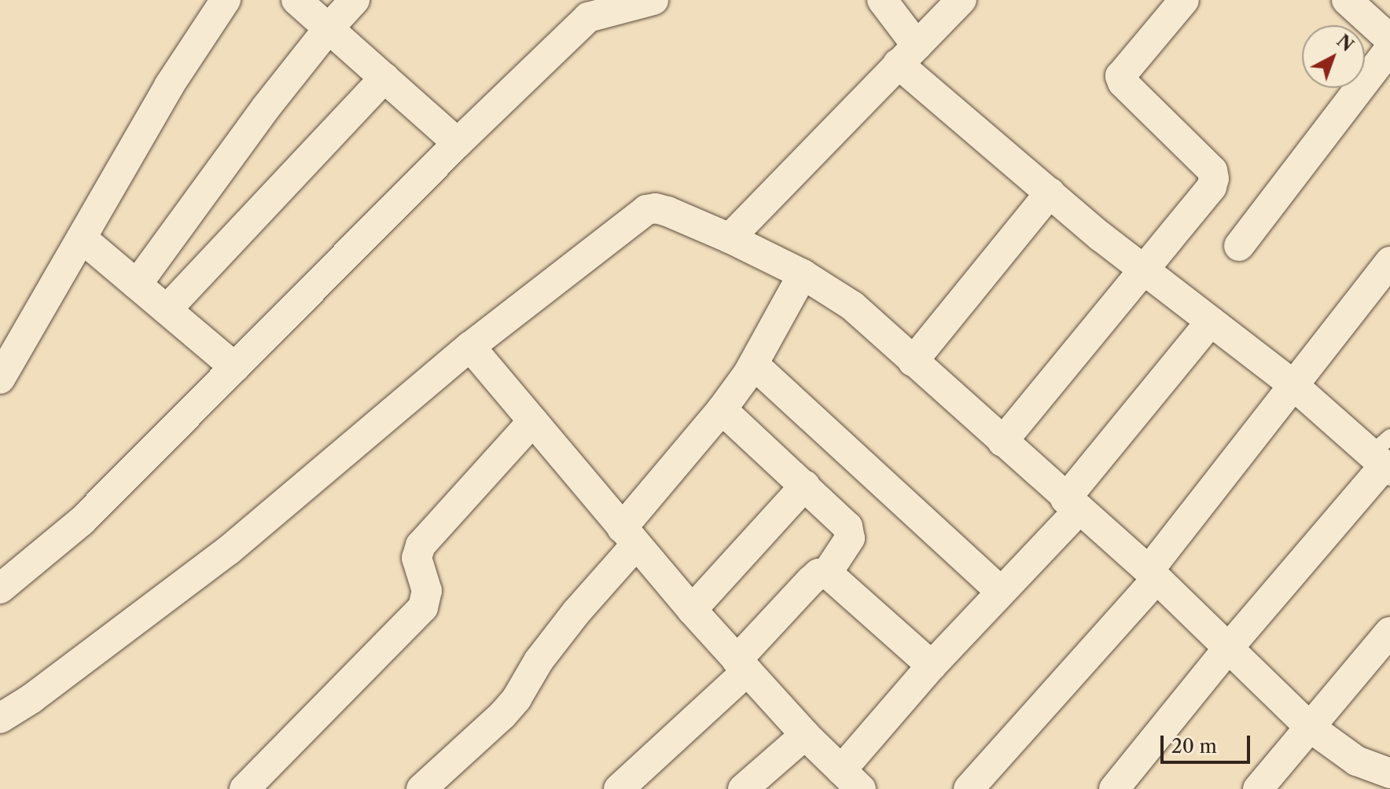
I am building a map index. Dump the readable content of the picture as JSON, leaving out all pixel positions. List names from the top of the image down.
{
  "scale_bar": "20 m",
  "north": "top right"
}
